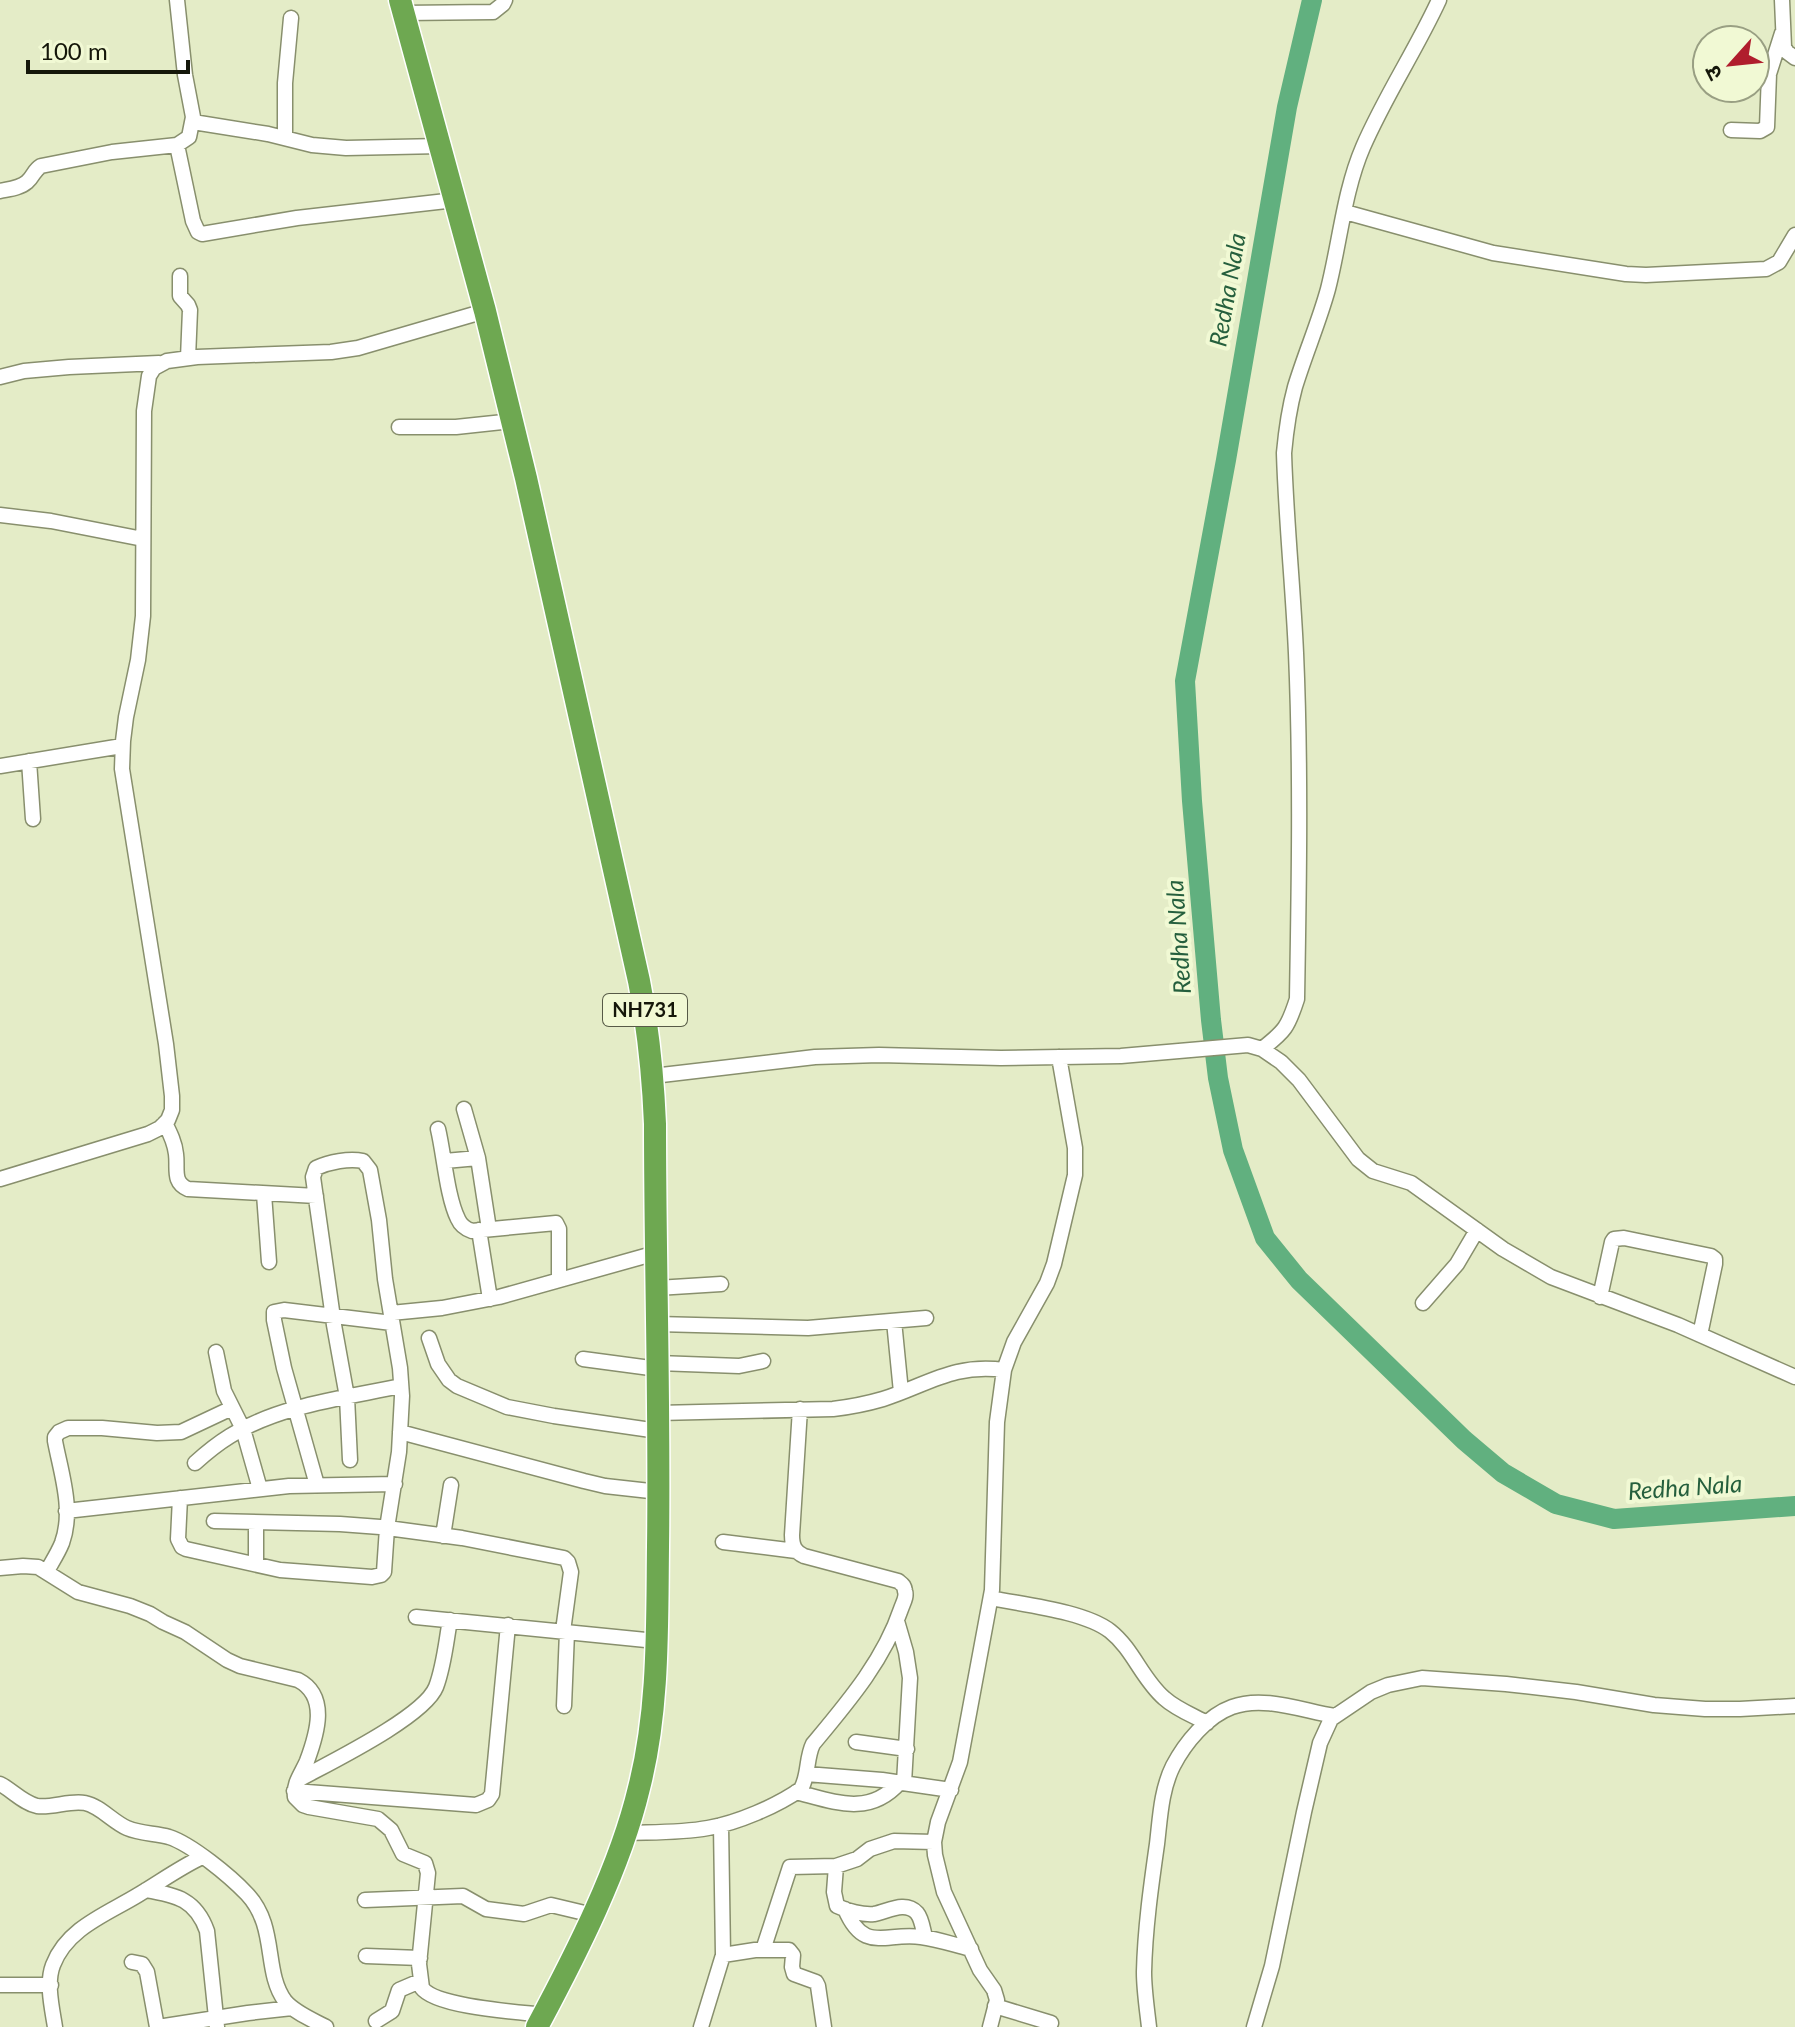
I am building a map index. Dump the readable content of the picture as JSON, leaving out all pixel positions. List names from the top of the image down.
{
  "streets": {
    "highway": ["NH731"]
  },
  "water": ["Redha Nala"],
  "scale_bar": "100 m",
  "north": "bottom left"
}
